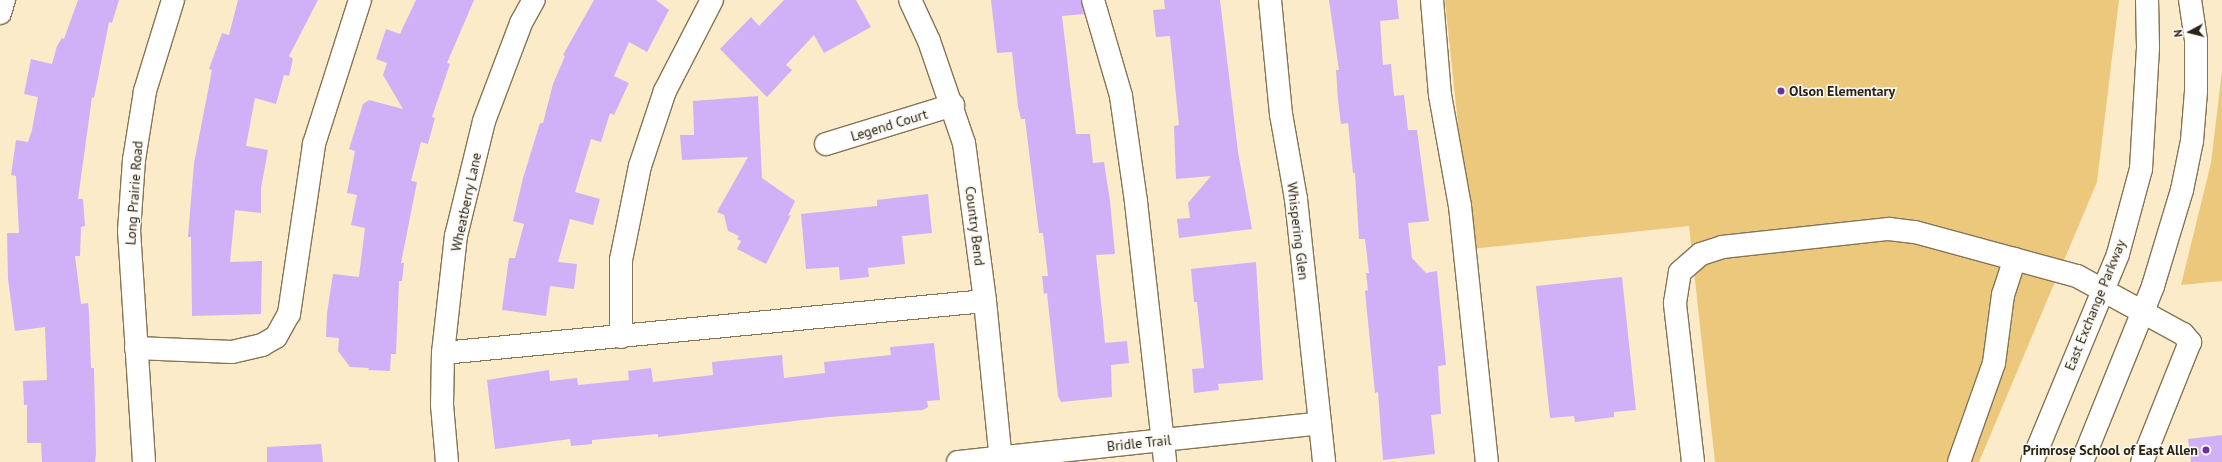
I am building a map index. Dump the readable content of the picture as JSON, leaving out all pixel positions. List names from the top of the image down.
{
  "streets": {
    "street": [
      "Legend Court",
      "Long Prairie Road",
      "Wheatberry Lane",
      "Country Bend",
      "Whispering Glen",
      "East Exchange Parkway",
      "Bridle Trail"
    ]
  },
  "crossings": [
    ["Legend Court", "Country Bend"],
    ["Country Bend", "Bridle Trail"],
    ["Whispering Glen", "Bridle Trail"]
  ],
  "places": ["Olson Elementary", "Primrose School of East Allen"],
  "north": "left"
}
